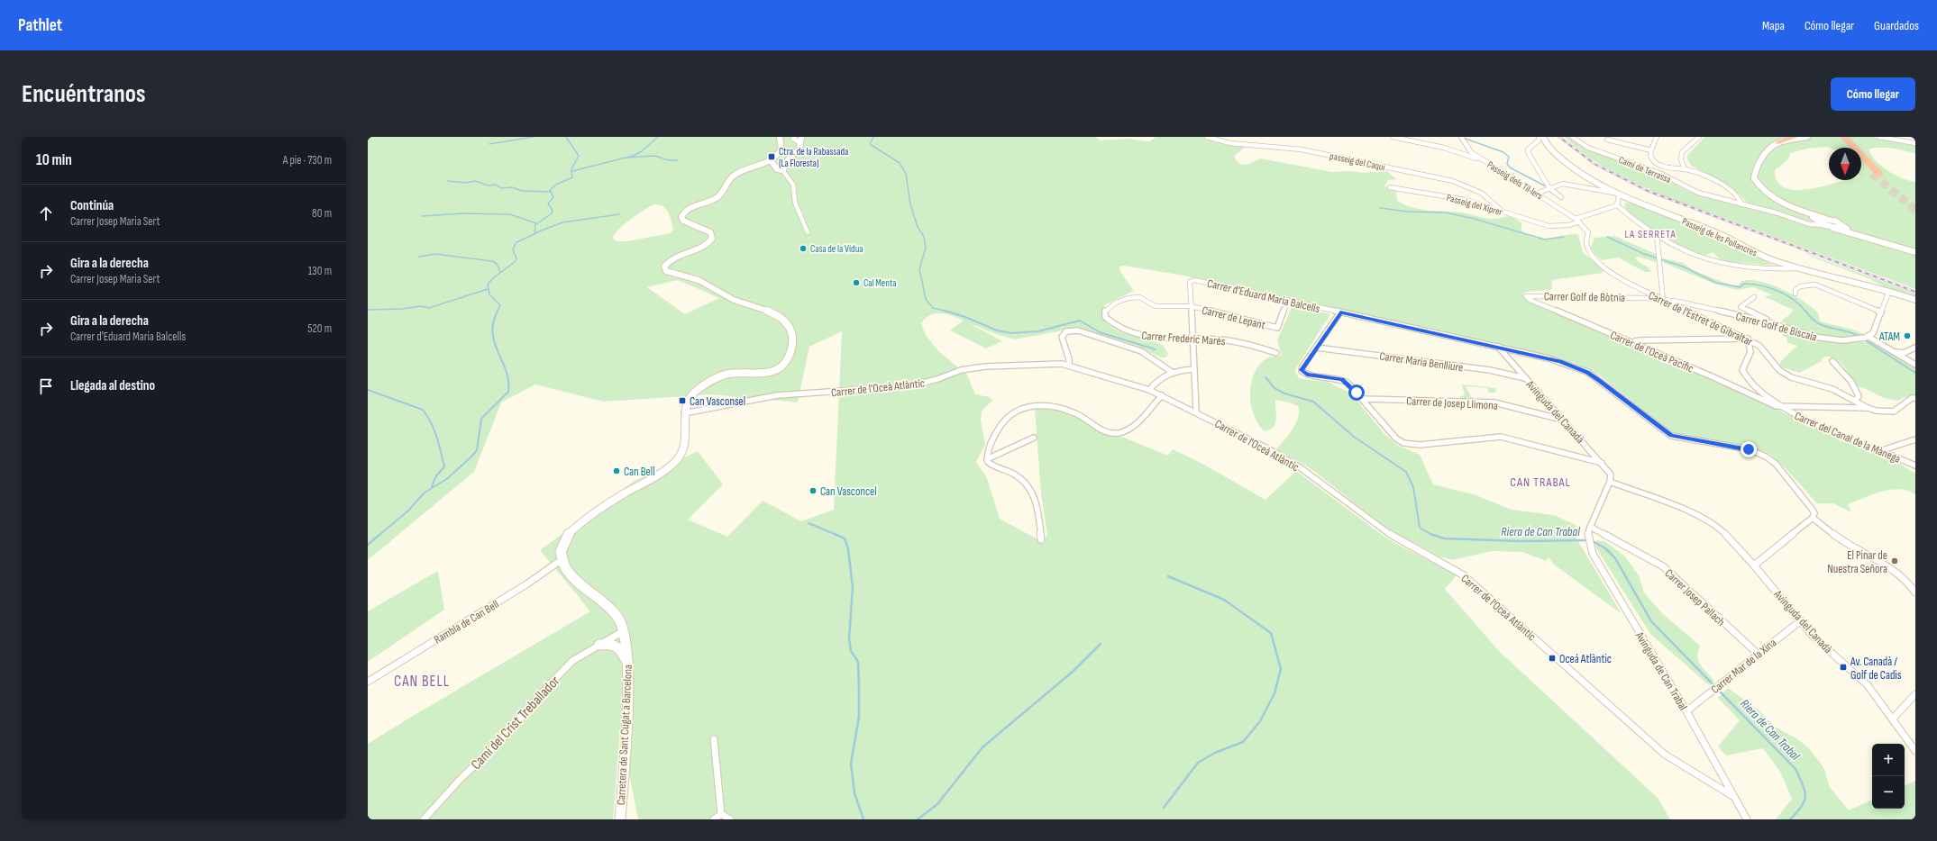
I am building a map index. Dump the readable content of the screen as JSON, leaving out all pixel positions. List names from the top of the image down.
{
  "streets": {
    "main road": ["Passeig de les Pollancres", "Carretera de Sant Cugat a Barcelona"],
    "street": [
      "passeig del Caqui",
      "Camí de Terrassa",
      "Passeig dels Til·lers",
      "Passeig del Xiprer",
      "Carrer d'Eduard Maria Balcells",
      "Carrer Golf de Bòtnia",
      "Carrer de Lepant",
      "Carrer de l'Estret de Gibraltar",
      "Carrer Golf de Biscaia",
      "Carrer Frederic Marès",
      "Carrer de l'Oceà Pacífic",
      "Carrer Maria Benlliure",
      "Carrer de l'Oceà Atlàntic",
      "Carrer de Josep Llimona",
      "Avinguda del Canadà",
      "Carrer del Canal de la Mànega",
      "Carrer Josep Pallach",
      "Rambla de Can Bell",
      "Carrer Mar de la Xina",
      "Avinguda de Can Trabal",
      "Camí del Crist Treballador"
    ]
  },
  "crossings": [
    ["passeig del Caqui", "Passeig del Xiprer"],
    ["Passeig dels Til·lers", "Passeig del Xiprer"],
    ["Passeig dels Til·lers", "Carrer de l'Estret de Gibraltar"],
    ["Passeig del Xiprer", "Carrer de l'Estret de Gibraltar"],
    ["Carrer d'Eduard Maria Balcells", "Carrer de Lepant"],
    ["Carrer d'Eduard Maria Balcells", "Carrer Frederic Marès"],
    ["Carrer d'Eduard Maria Balcells", "Avinguda del Canadà"],
    ["Carrer Golf de Bòtnia", "Carrer de l'Estret de Gibraltar"],
    ["Carrer Golf de Bòtnia", "Carrer Golf de Biscaia"],
    ["Carrer Golf de Bòtnia", "Carrer de l'Oceà Pacífic"],
    ["Carrer de Lepant", "Carrer Frederic Marès"],
    ["Carrer de l'Estret de Gibraltar", "Carrer Golf de Biscaia"],
    ["Carrer de l'Oceà Pacífic", "Carrer del Canal de la Mànega"],
    ["Carrer Maria Benlliure", "Avinguda del Canadà"],
    ["Carrer de l'Oceà Atlàntic", "Avinguda de Can Trabal"],
    ["Carrer de Josep Llimona", "Avinguda del Canadà"],
    ["Avinguda del Canadà", "Carrer Mar de la Xina"],
    ["Carrer Josep Pallach", "Carrer Mar de la Xina"],
    ["Carrer Josep Pallach", "Avinguda de Can Trabal"],
    ["Rambla de Can Bell", "Carretera de Sant Cugat a Barcelona"],
    ["Carrer Mar de la Xina", "Avinguda de Can Trabal"]
  ],
  "districts": ["LA SERRETA", "CAN TRABAL", "CAN BELL"],
  "water": ["Riera de Can Trabal"],
  "places": {
    "transit": [
      "Ctra. de la Rabassada (La Floresta)",
      "Can Vasconsel",
      "Oceá Atlàntic",
      "Av. Canadà / Golf de Cadis"
    ],
    "other": [
      "Casa de la Vídua",
      "Cal Menta",
      "ATAM",
      "Can Bell",
      "Can Vasconcel",
      "El Pinar de Nuestra Señora"
    ]
  },
  "north": "bottom",
  "page": {
    "header": "Pathlet",
    "nav": ["Mapa", "Cómo llegar", "Guardados"],
    "buttons": "Cómo llegar",
    "title": "Encuéntranos",
    "heading": ["10 min", "A pie · 730 m"],
    "list": [
      ["Continúa", "Carrer Josep Maria Sert", "80 m"],
      ["Gira a la derecha", "Carrer Josep Maria Sert", "130 m"],
      ["Gira a la derecha", "Carrer d'Eduard Maria Balcells", "520 m"],
      "Llegada al destino"
    ],
    "map_buttons": ["+", "−"]
  }
}
